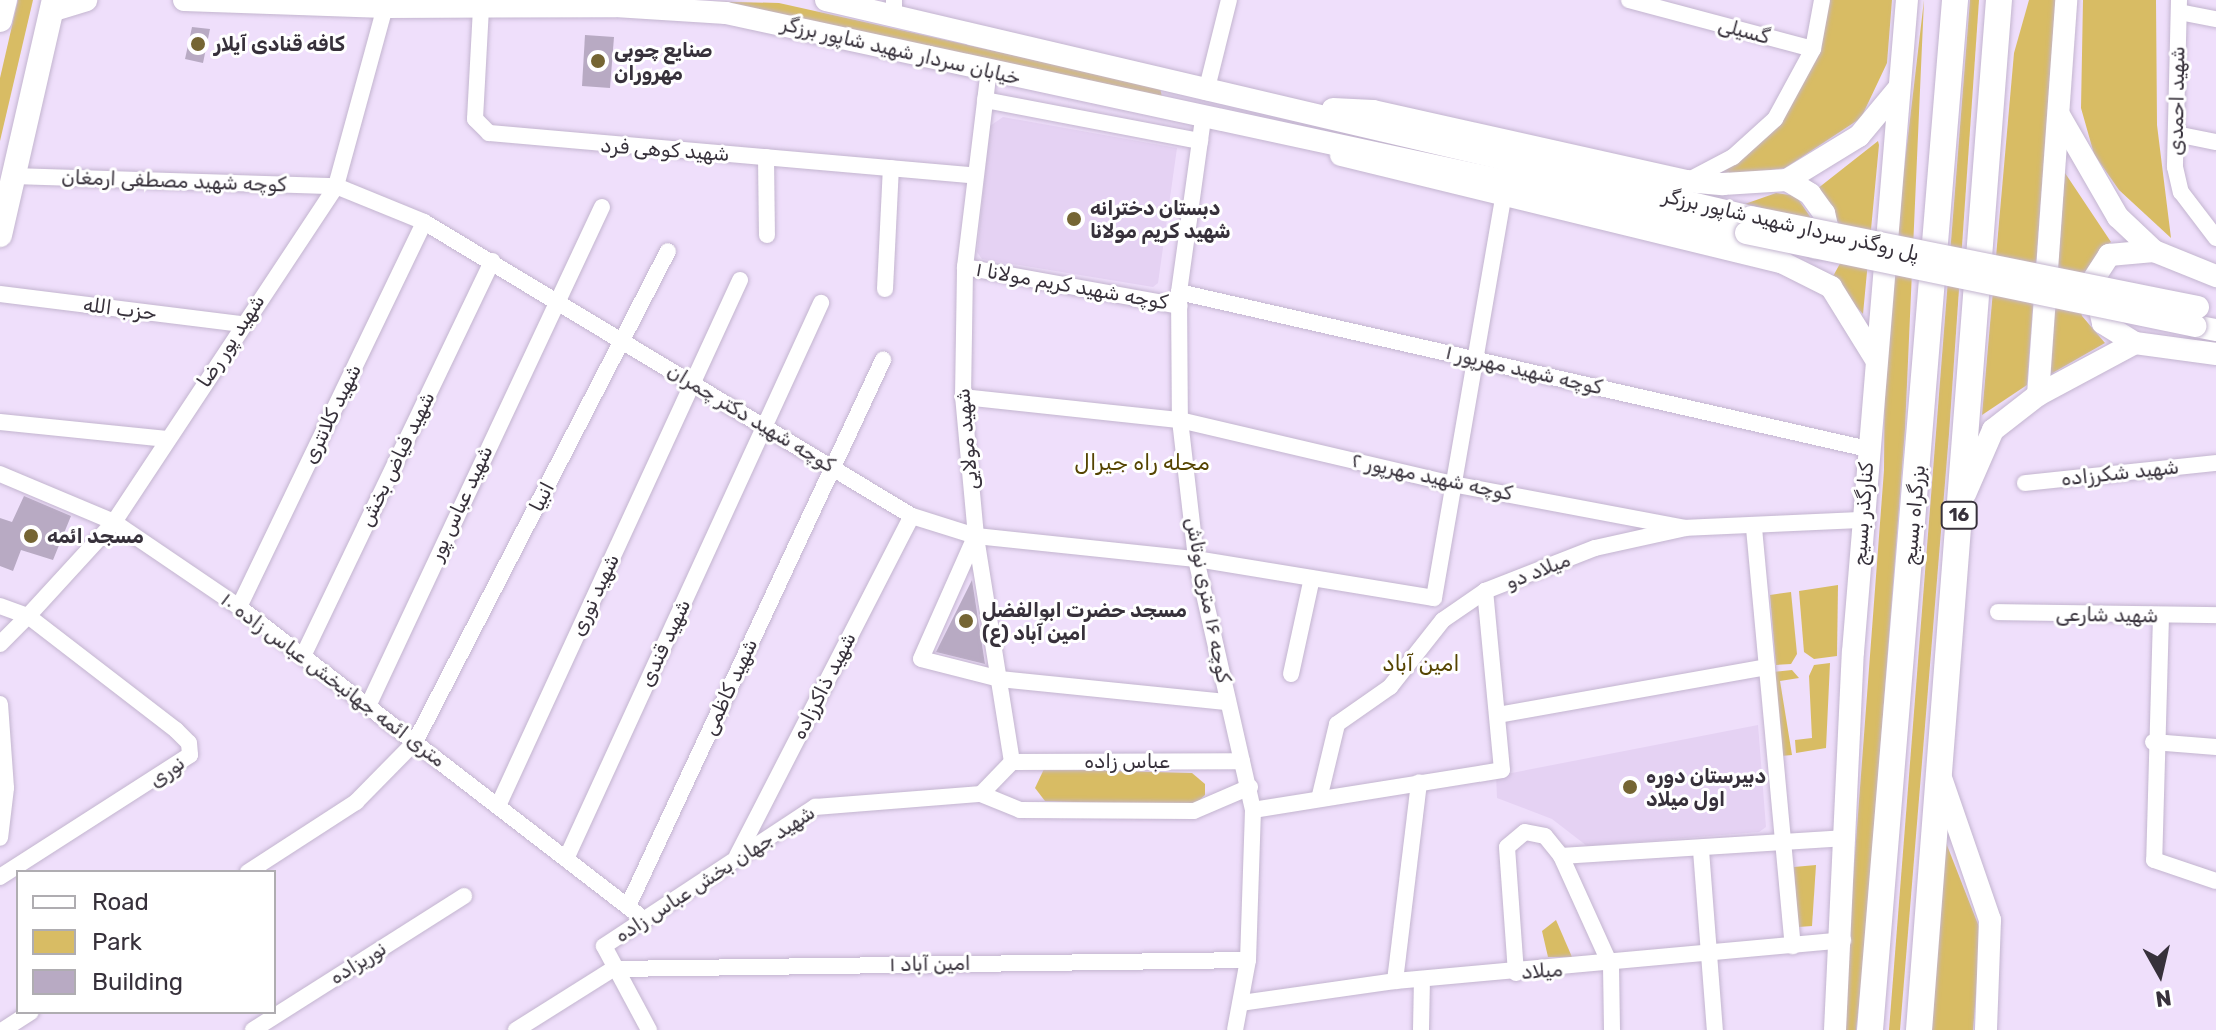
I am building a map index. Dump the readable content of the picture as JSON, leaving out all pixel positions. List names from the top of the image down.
{
  "streets": {
    "highway": ["بزرگراه بسیج", "16"],
    "main road": ["خیابان سردار شهید شاپور برزگر", "پل روگذر سردار شهید شاپور برزگر", "کنارگذر بسیج"],
    "street": [
      "گسیلی",
      "شهید احمدی",
      "شهید کوهی فرد",
      "کوچه شهید مصطفی ارمغان",
      "کوچه شهید کریم مولانا ۱",
      "حزب الله",
      "شهید پور رضا",
      "کوچه شهید مهرپور ۱",
      "شهید کلانتری",
      "کوچه شهید دکتر چمران",
      "شهید مولایی",
      "شهید فیاض بخش",
      "شهید شکرزاده",
      "کوچه شهید مهرپور ۲",
      "انبیا",
      "شهید عباس پور",
      "میلاد دو",
      "شهید نوری",
      "کوچه ۱۶ متری نوتاش",
      "شهید شارعی",
      "شهید قندی",
      "۱۰ متری ائمه جهانبخش عباس زاده",
      "شهید ذاکرزاده",
      "شهید کاظمی",
      "عباس زاده",
      "نوری",
      "شهید جهان بخش عباس زاده",
      "نوریزاده",
      "۱ امین آباد",
      "میلاد"
    ]
  },
  "crossings": [
    ["خیابان سردار شهید شاپور برزگر", "شهید کوهی فرد"],
    ["خیابان سردار شهید شاپور برزگر", "پل روگذر سردار شهید شاپور برزگر"],
    ["خیابان سردار شهید شاپور برزگر", "شهید پور رضا"],
    ["خیابان سردار شهید شاپور برزگر", "شهید مولایی"],
    ["خیابان سردار شهید شاپور برزگر", "کوچه ۱۶ متری نوتاش"],
    ["شهید کوهی فرد", "شهید مولایی"],
    ["کوچه شهید مصطفی ارمغان", "شهید پور رضا"],
    ["کوچه شهید مصطفی ارمغان", "کوچه شهید دکتر چمران"],
    ["کوچه شهید کریم مولانا ۱", "کوچه شهید مهرپور ۱"],
    ["کوچه شهید کریم مولانا ۱", "شهید مولایی"],
    ["کوچه شهید کریم مولانا ۱", "کوچه ۱۶ متری نوتاش"],
    ["حزب الله", "شهید پور رضا"],
    ["شهید پور رضا", "کوچه شهید دکتر چمران"],
    ["شهید پور رضا", "۱۰ متری ائمه جهانبخش عباس زاده"],
    ["شهید پور رضا", "نوری"],
    ["کوچه شهید مهرپور ۱", "کنارگذر بسیج"],
    ["کوچه شهید مهرپور ۱", "کوچه ۱۶ متری نوتاش"],
    ["شهید کلانتری", "کوچه شهید دکتر چمران"],
    ["شهید کلانتری", "۱۰ متری ائمه جهانبخش عباس زاده"],
    ["کوچه شهید دکتر چمران", "شهید مولایی"],
    ["کوچه شهید دکتر چمران", "شهید فیاض بخش"],
    ["کوچه شهید دکتر چمران", "کوچه شهید مهرپور ۲"],
    ["کوچه شهید دکتر چمران", "انبیا"],
    ["کوچه شهید دکتر چمران", "شهید عباس پور"],
    ["کوچه شهید دکتر چمران", "شهید نوری"],
    ["کوچه شهید دکتر چمران", "کوچه ۱۶ متری نوتاش"],
    ["کوچه شهید دکتر چمران", "شهید قندی"],
    ["کوچه شهید دکتر چمران", "شهید ذاکرزاده"],
    ["کوچه شهید دکتر چمران", "شهید کاظمی"],
    ["شهید مولایی", "کوچه شهید مهرپور ۲"],
    ["شهید مولایی", "عباس زاده"],
    ["شهید فیاض بخش", "۱۰ متری ائمه جهانبخش عباس زاده"],
    ["کوچه شهید مهرپور ۲", "میلاد دو"],
    ["کوچه شهید مهرپور ۲", "کوچه ۱۶ متری نوتاش"],
    ["انبیا", "۱۰ متری ائمه جهانبخش عباس زاده"],
    ["شهید عباس پور", "۱۰ متری ائمه جهانبخش عباس زاده"],
    ["کنارگذر بسیج", "میلاد دو"],
    ["کنارگذر بسیج", "میلاد"],
    ["شهید نوری", "۱۰ متری ائمه جهانبخش عباس زاده"],
    ["کوچه ۱۶ متری نوتاش", "عباس زاده"],
    ["کوچه ۱۶ متری نوتاش", "شهید جهان بخش عباس زاده"],
    ["کوچه ۱۶ متری نوتاش", "۱ امین آباد"],
    ["کوچه ۱۶ متری نوتاش", "میلاد"],
    ["شهید قندی", "۱۰ متری ائمه جهانبخش عباس زاده"],
    ["۱۰ متری ائمه جهانبخش عباس زاده", "شهید کاظمی"],
    ["۱۰ متری ائمه جهانبخش عباس زاده", "شهید جهان بخش عباس زاده"],
    ["شهید ذاکرزاده", "شهید جهان بخش عباس زاده"],
    ["شهید جهان بخش عباس زاده", "۱ امین آباد"]
  ],
  "districts": ["محله راه جیرال", "امین آباد"],
  "places": [
    "کافه قنادی آیلار",
    "صنایع چوبی مهروران",
    "دبستان دخترانه شهید کریم مولانا",
    "مسجد ائمه",
    "مسجد حضرت ابوالفضل (ع) امین آباد",
    "دبیرستان دوره اول میلاد"
  ],
  "legend": ["Road", "Park", "Building"],
  "north": "bottom"
}
